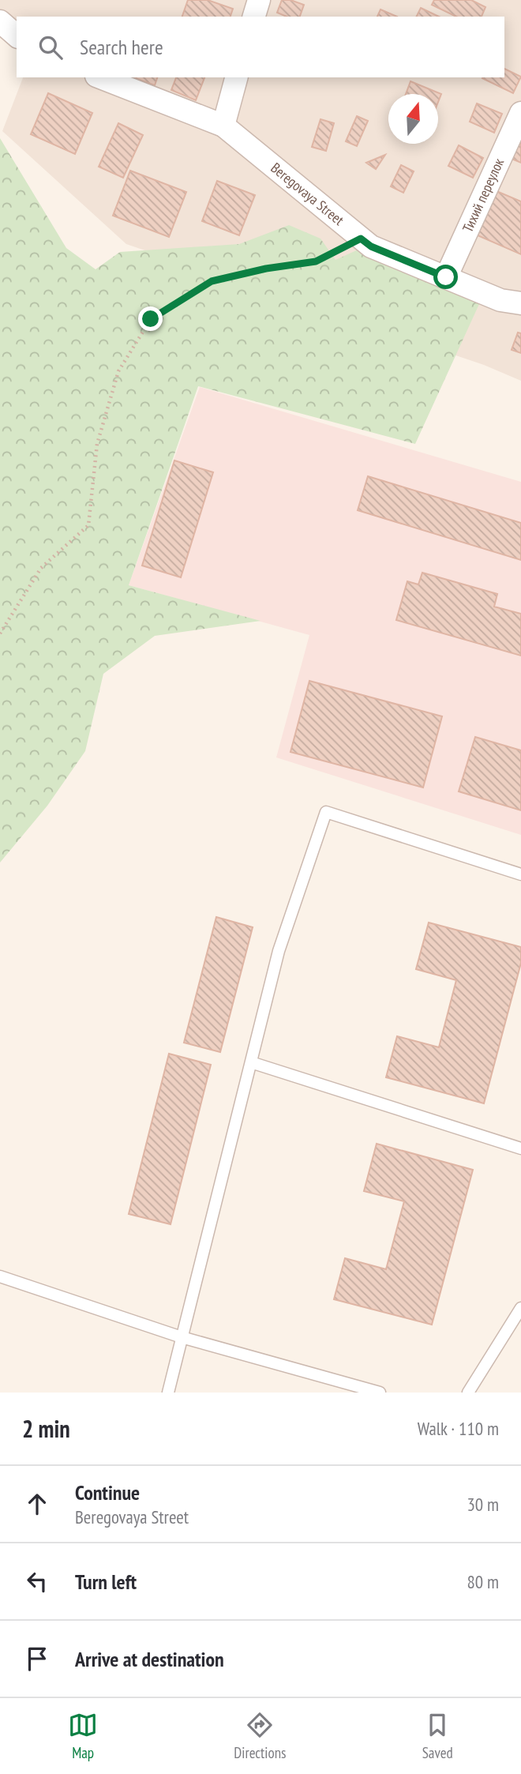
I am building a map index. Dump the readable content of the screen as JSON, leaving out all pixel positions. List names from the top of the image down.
{
  "streets": {
    "street": ["Beregovaya Street", "Тихий переулок"]
  },
  "crossings": [
    ["Beregovaya Street", "Тихий переулок"]
  ],
  "north": "top",
  "page": {
    "search": "Search here",
    "heading": ["2 min", "Walk · 110 m"],
    "list": [
      ["Continue", "Beregovaya Street", "30 m"],
      ["Turn left", "80 m"],
      "Arrive at destination"
    ],
    "nav": ["Map", "Directions", "Saved"]
  }
}
